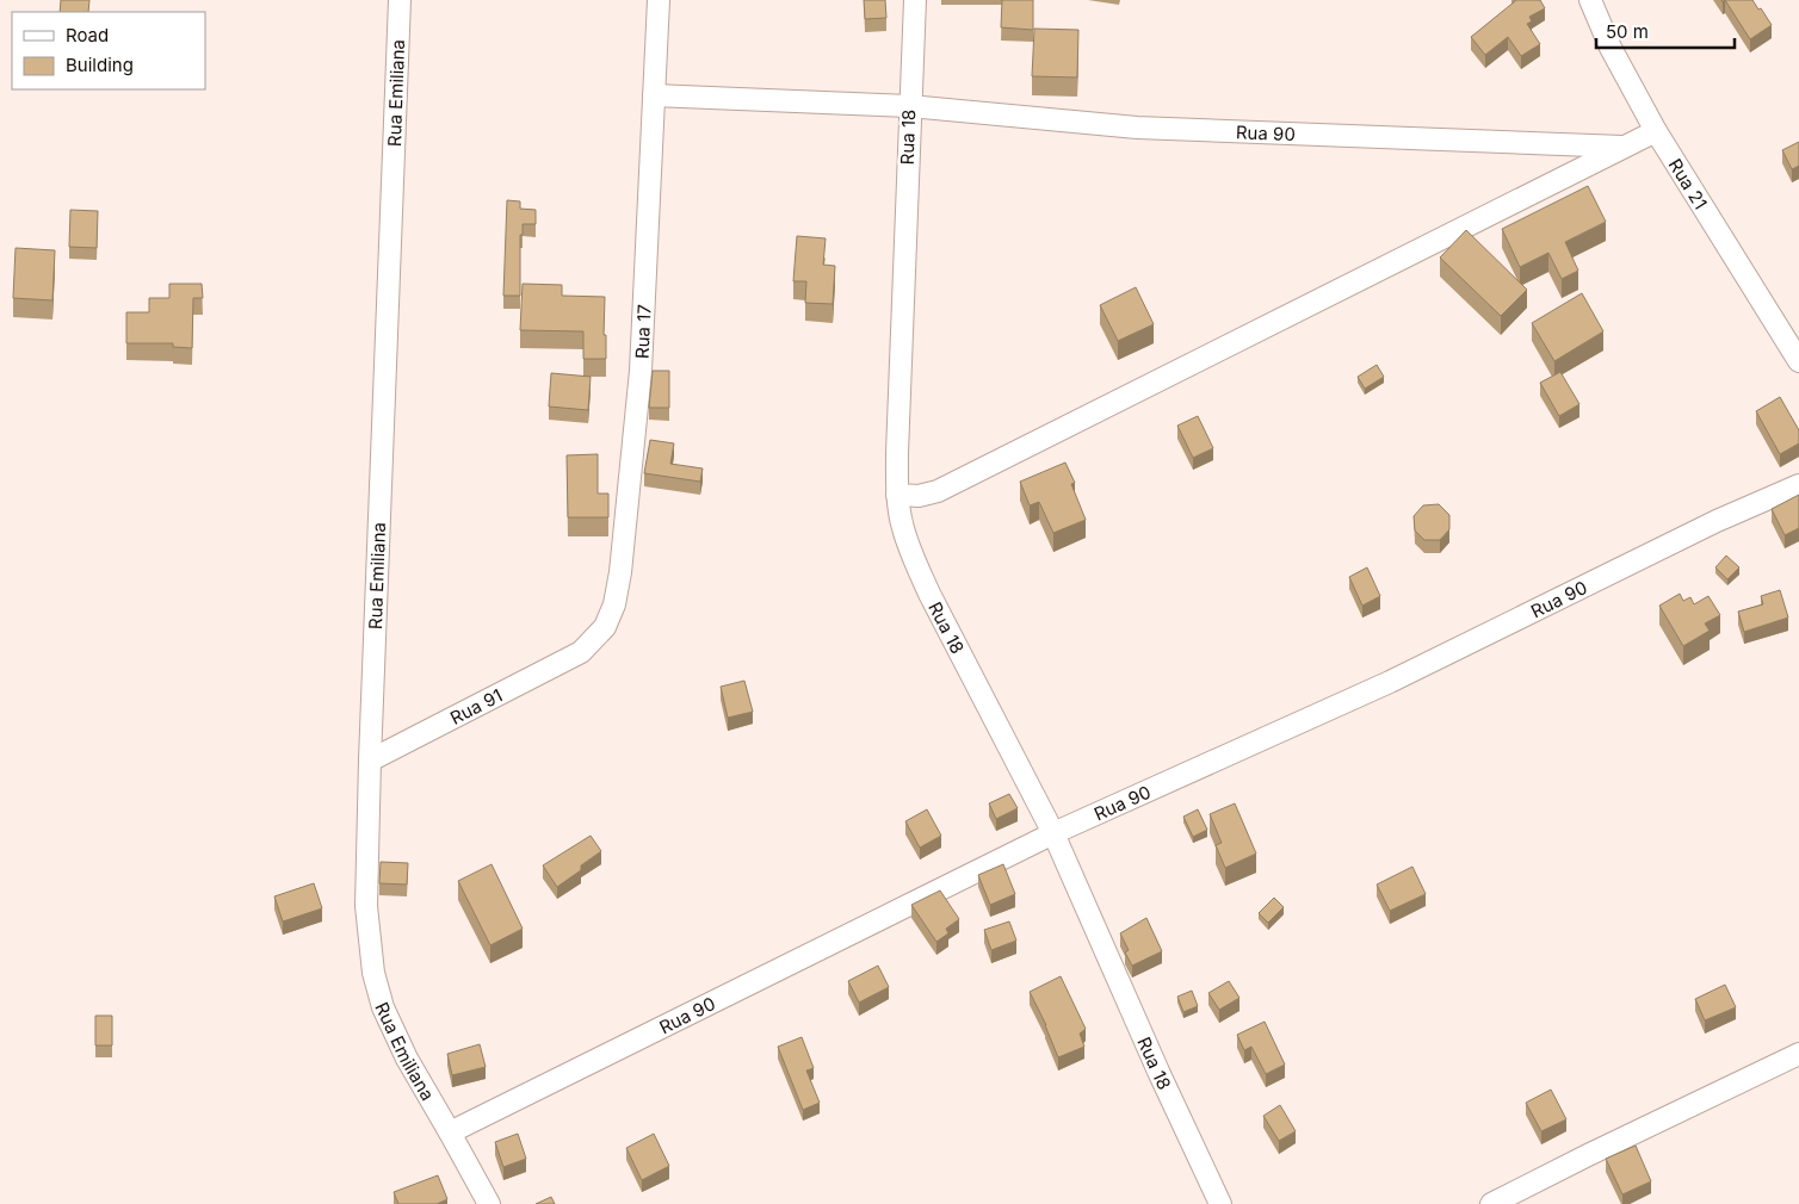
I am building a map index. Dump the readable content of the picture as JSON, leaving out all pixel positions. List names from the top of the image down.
{
  "streets": {
    "street": [
      "Rua Emiliana",
      "Rua 90",
      "Rua 18",
      "Rua 21",
      "Rua 17",
      "Rua 91"
    ]
  },
  "crossings": [
    ["Rua Emiliana", "Rua 90"],
    ["Rua Emiliana", "Rua 91"],
    ["Rua 90", "Rua 18"],
    ["Rua 90", "Rua 17"],
    ["Rua 17", "Rua 91"]
  ],
  "legend": ["Road", "Building"],
  "scale_bar": "50 m"
}
